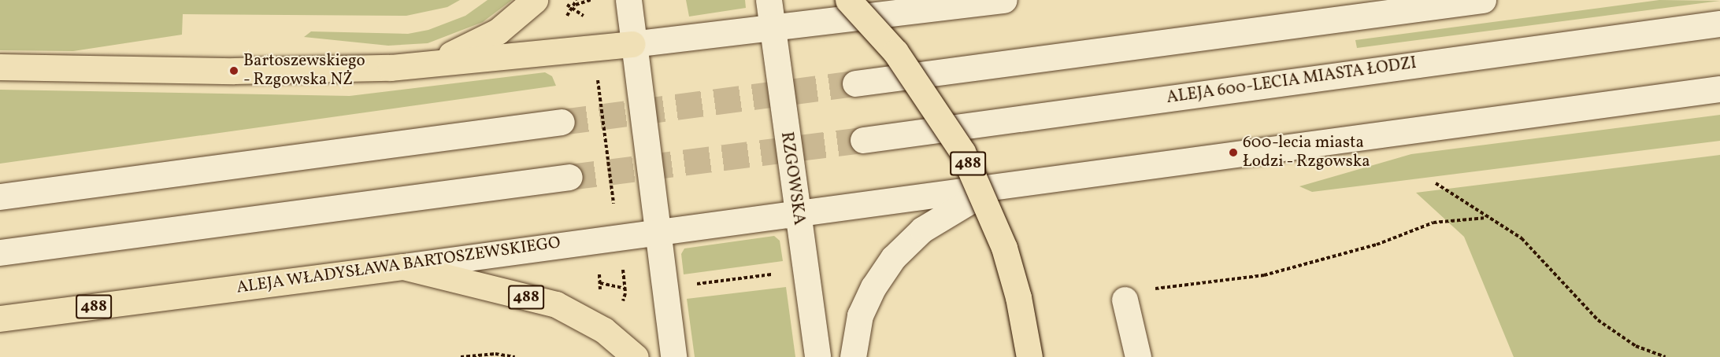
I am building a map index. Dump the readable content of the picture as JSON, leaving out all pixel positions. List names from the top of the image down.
{
  "streets": {
    "main road": [
      "ALEJA 600-LECIA MIASTA ŁODZI",
      "488",
      "RZGOWSKA",
      "ALEJA WŁADYSŁAWA BARTOSZEWSKIEGO"
    ]
  },
  "crossings": [
    ["488", "ALEJA WŁADYSŁAWA BARTOSZEWSKIEGO"],
    ["RZGOWSKA", "ALEJA WŁADYSŁAWA BARTOSZEWSKIEGO"]
  ],
  "places": ["Bartoszewskiego - Rzgowska NŻ", "600-lecia miasta Łodzi - Rzgowska"]
}
